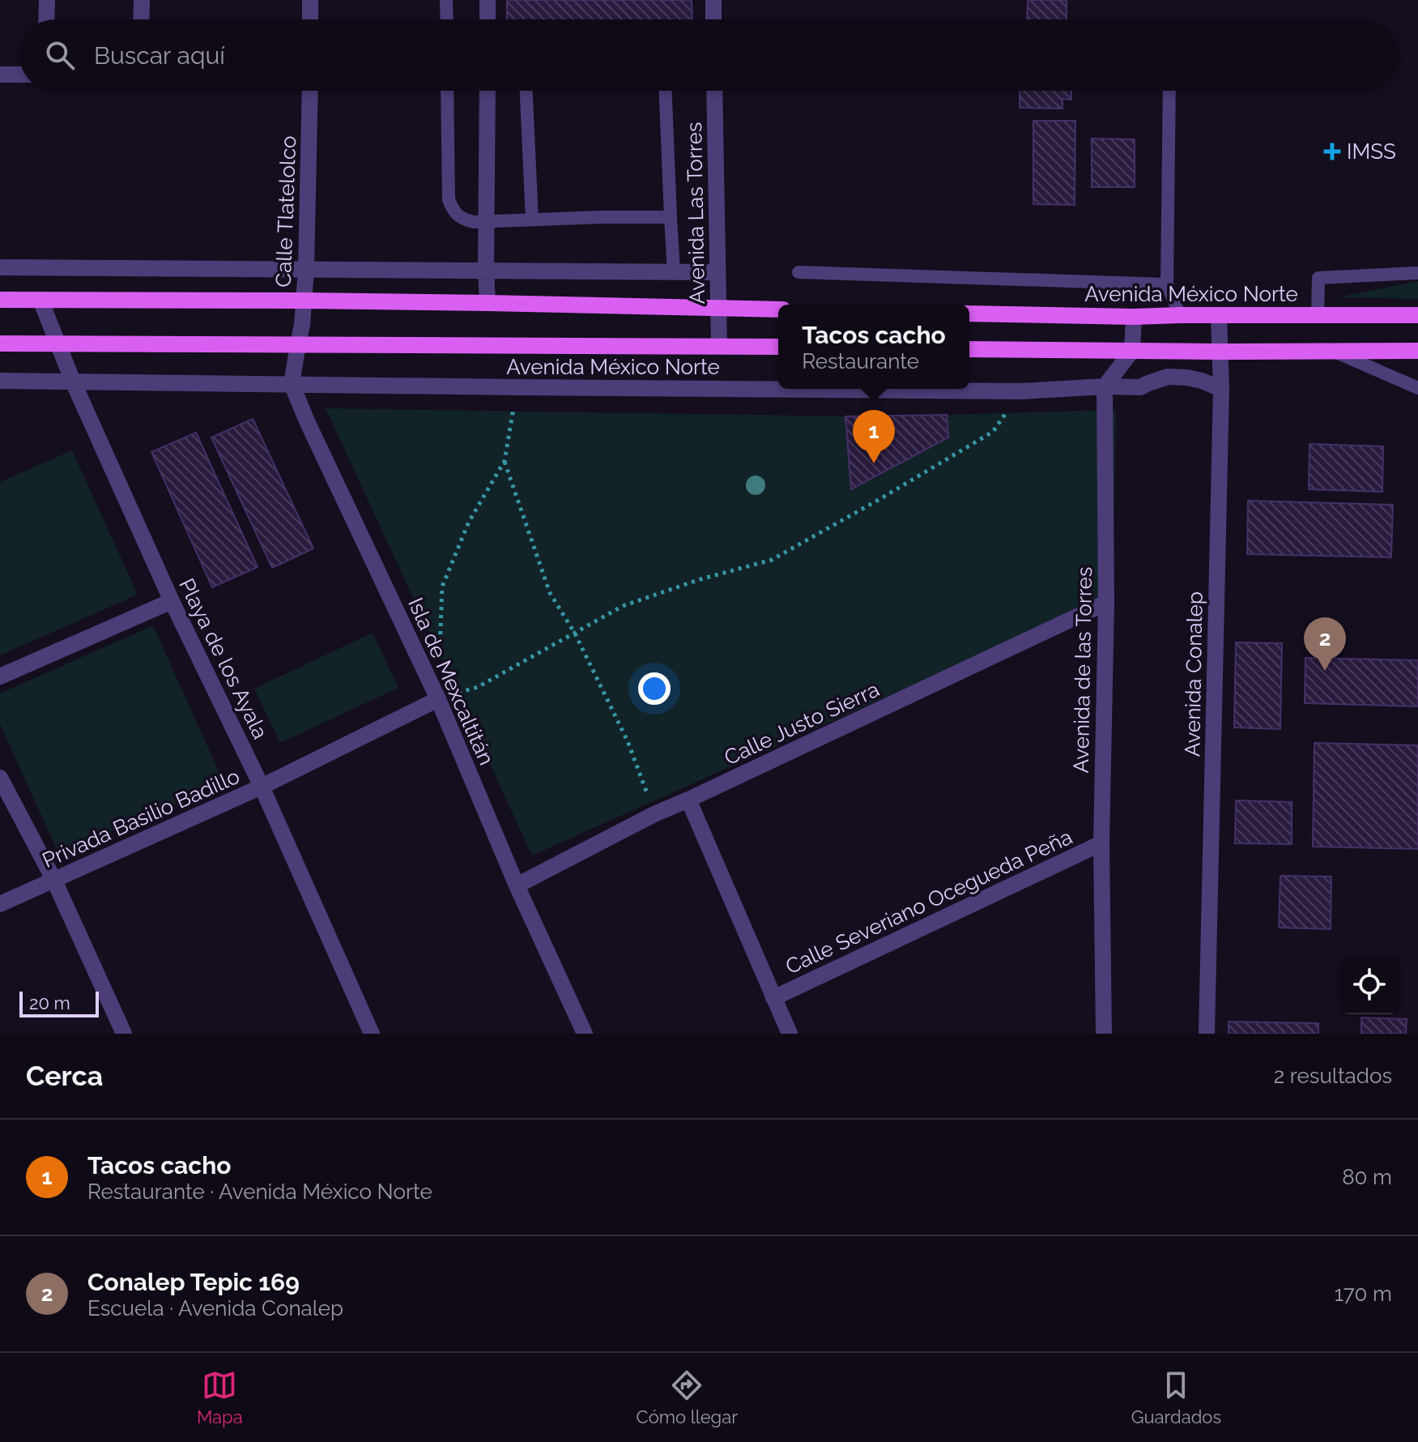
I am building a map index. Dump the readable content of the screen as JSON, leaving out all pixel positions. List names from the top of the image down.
{
  "streets": {
    "main road": ["Avenida México Norte"],
    "street": [
      "Calle Tlatelolco",
      "Avenida Las Torres",
      "Playa de los Ayala",
      "Avenida de las Torres",
      "Avenida Conalep",
      "Isla de Mexcaltitán",
      "Calle Justo Sierra",
      "Privada Basilio Badillo",
      "Calle Severiano Ocegueda Peña"
    ]
  },
  "crossings": [
    ["Calle Tlatelolco", "Avenida México Norte"],
    ["Avenida Las Torres", "Avenida México Norte"],
    ["Avenida México Norte", "Playa de los Ayala"],
    ["Avenida México Norte", "Avenida de las Torres"],
    ["Avenida México Norte", "Avenida Conalep"],
    ["Avenida México Norte", "Isla de Mexcaltitán"],
    ["Playa de los Ayala", "Privada Basilio Badillo"],
    ["Avenida de las Torres", "Calle Justo Sierra"],
    ["Avenida de las Torres", "Calle Severiano Ocegueda Peña"],
    ["Isla de Mexcaltitán", "Calle Justo Sierra"],
    ["Isla de Mexcaltitán", "Privada Basilio Badillo"]
  ],
  "places": {
    "health": ["IMSS"]
  },
  "scale_bar": "20 m",
  "page": {
    "search": "Buscar aquí",
    "popup": ["Tacos cacho", "Restaurante"],
    "pins": ["1", "2"],
    "scale": "20 m",
    "heading": ["Cerca", "2 resultados"],
    "list": [
      {
        "mark": "1",
        "name": "Tacos cacho",
        "note": "Restaurante · Avenida México Norte",
        "value": "80 m"
      },
      {
        "mark": "2",
        "name": "Conalep Tepic 169",
        "note": "Escuela · Avenida Conalep",
        "value": "170 m"
      }
    ],
    "nav": ["Mapa", "Cómo llegar", "Guardados"]
  }
}
